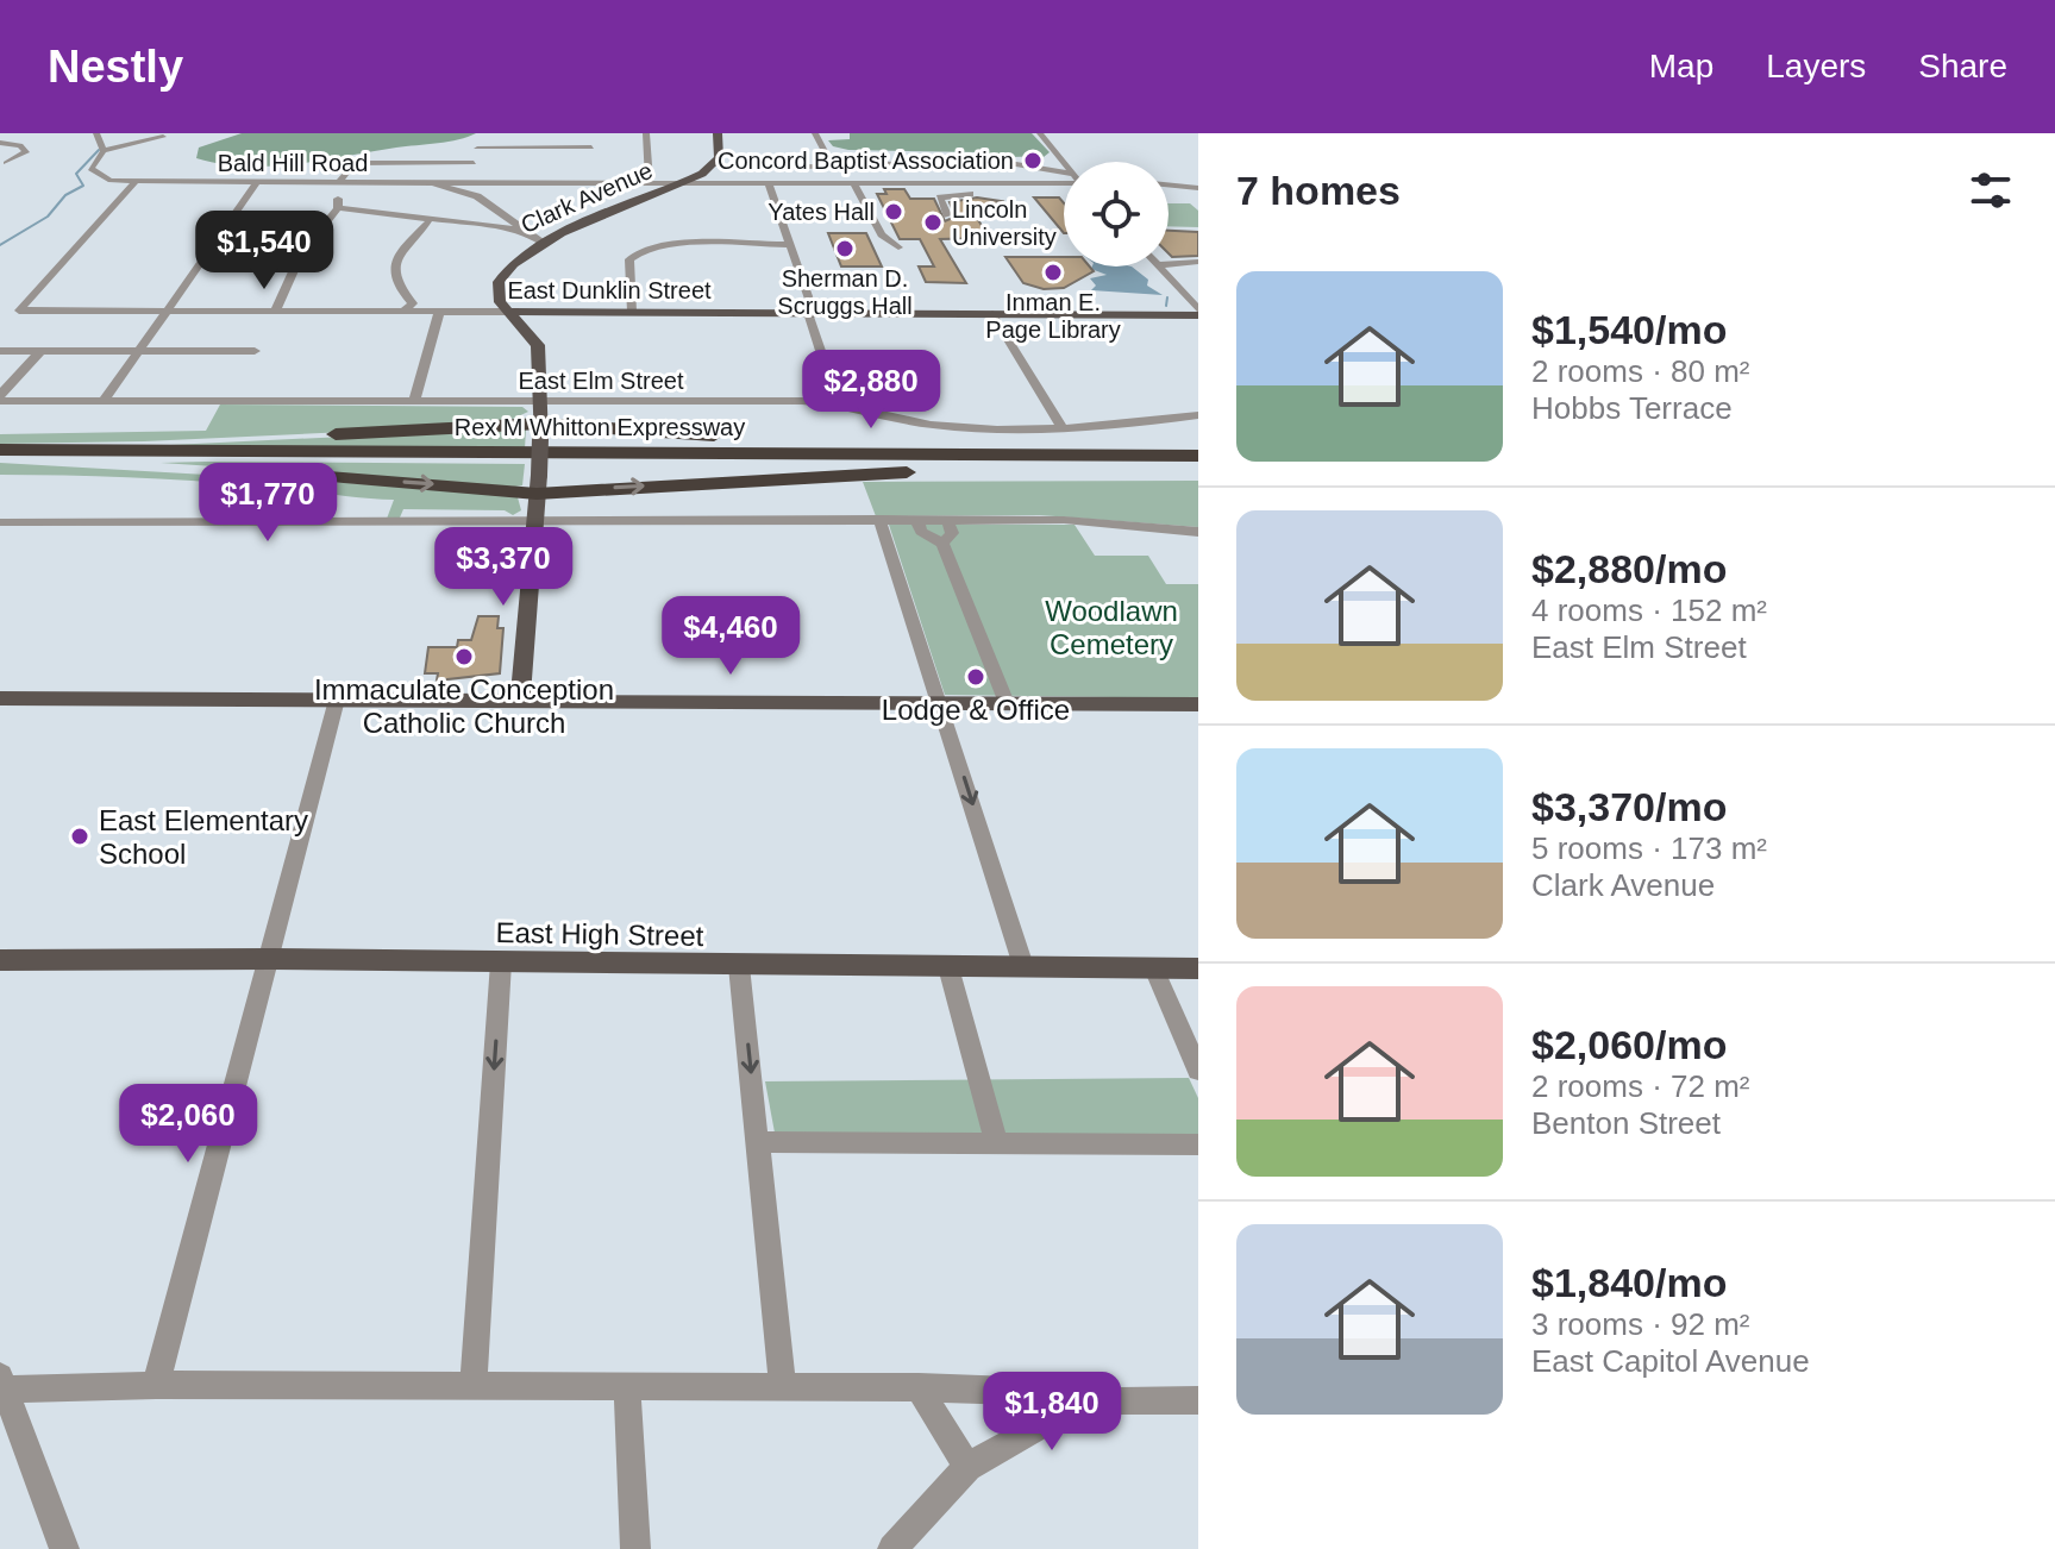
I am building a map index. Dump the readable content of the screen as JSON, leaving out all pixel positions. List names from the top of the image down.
{
  "streets": {
    "highway": ["Rex M Whitton Expressway"],
    "main road": ["Clark Avenue", "East Dunklin Street", "East High Street"],
    "street": ["Bald Hill Road", "East Elm Street"]
  },
  "crossings": [
    ["Bald Hill Road", "Clark Avenue"],
    ["Bald Hill Road", "East Dunklin Street"],
    ["Clark Avenue", "East Dunklin Street"]
  ],
  "parks": ["Woodlawn Cemetery"],
  "places": [
    "Concord Baptist Association",
    "Yates Hall",
    "Lincoln University",
    "Sherman D. Scruggs Hall",
    "Inman E. Page Library",
    "Immaculate Conception Catholic Church",
    "Lodge & Office",
    "East Elementary School"
  ],
  "page": {
    "header": "Nestly",
    "nav": ["Map", "Layers", "Share"],
    "heading": "7 homes",
    "price": [
      "$1,540",
      "$2,880",
      "$1,770",
      "$3,370",
      "$4,460",
      "$2,060",
      "$1,840"
    ],
    "list": [
      {
        "name": "$1,540/mo",
        "note": "2 rooms · 80 m² · Hobbs Terrace"
      },
      {
        "name": "$2,880/mo",
        "note": "4 rooms · 152 m² · East Elm Street"
      },
      {
        "name": "$3,370/mo",
        "note": "5 rooms · 173 m² · Clark Avenue"
      },
      {
        "name": "$2,060/mo",
        "note": "2 rooms · 72 m² · Benton Street"
      },
      {
        "name": "$1,840/mo",
        "note": "3 rooms · 92 m² · East Capitol Avenue"
      }
    ]
  }
}
